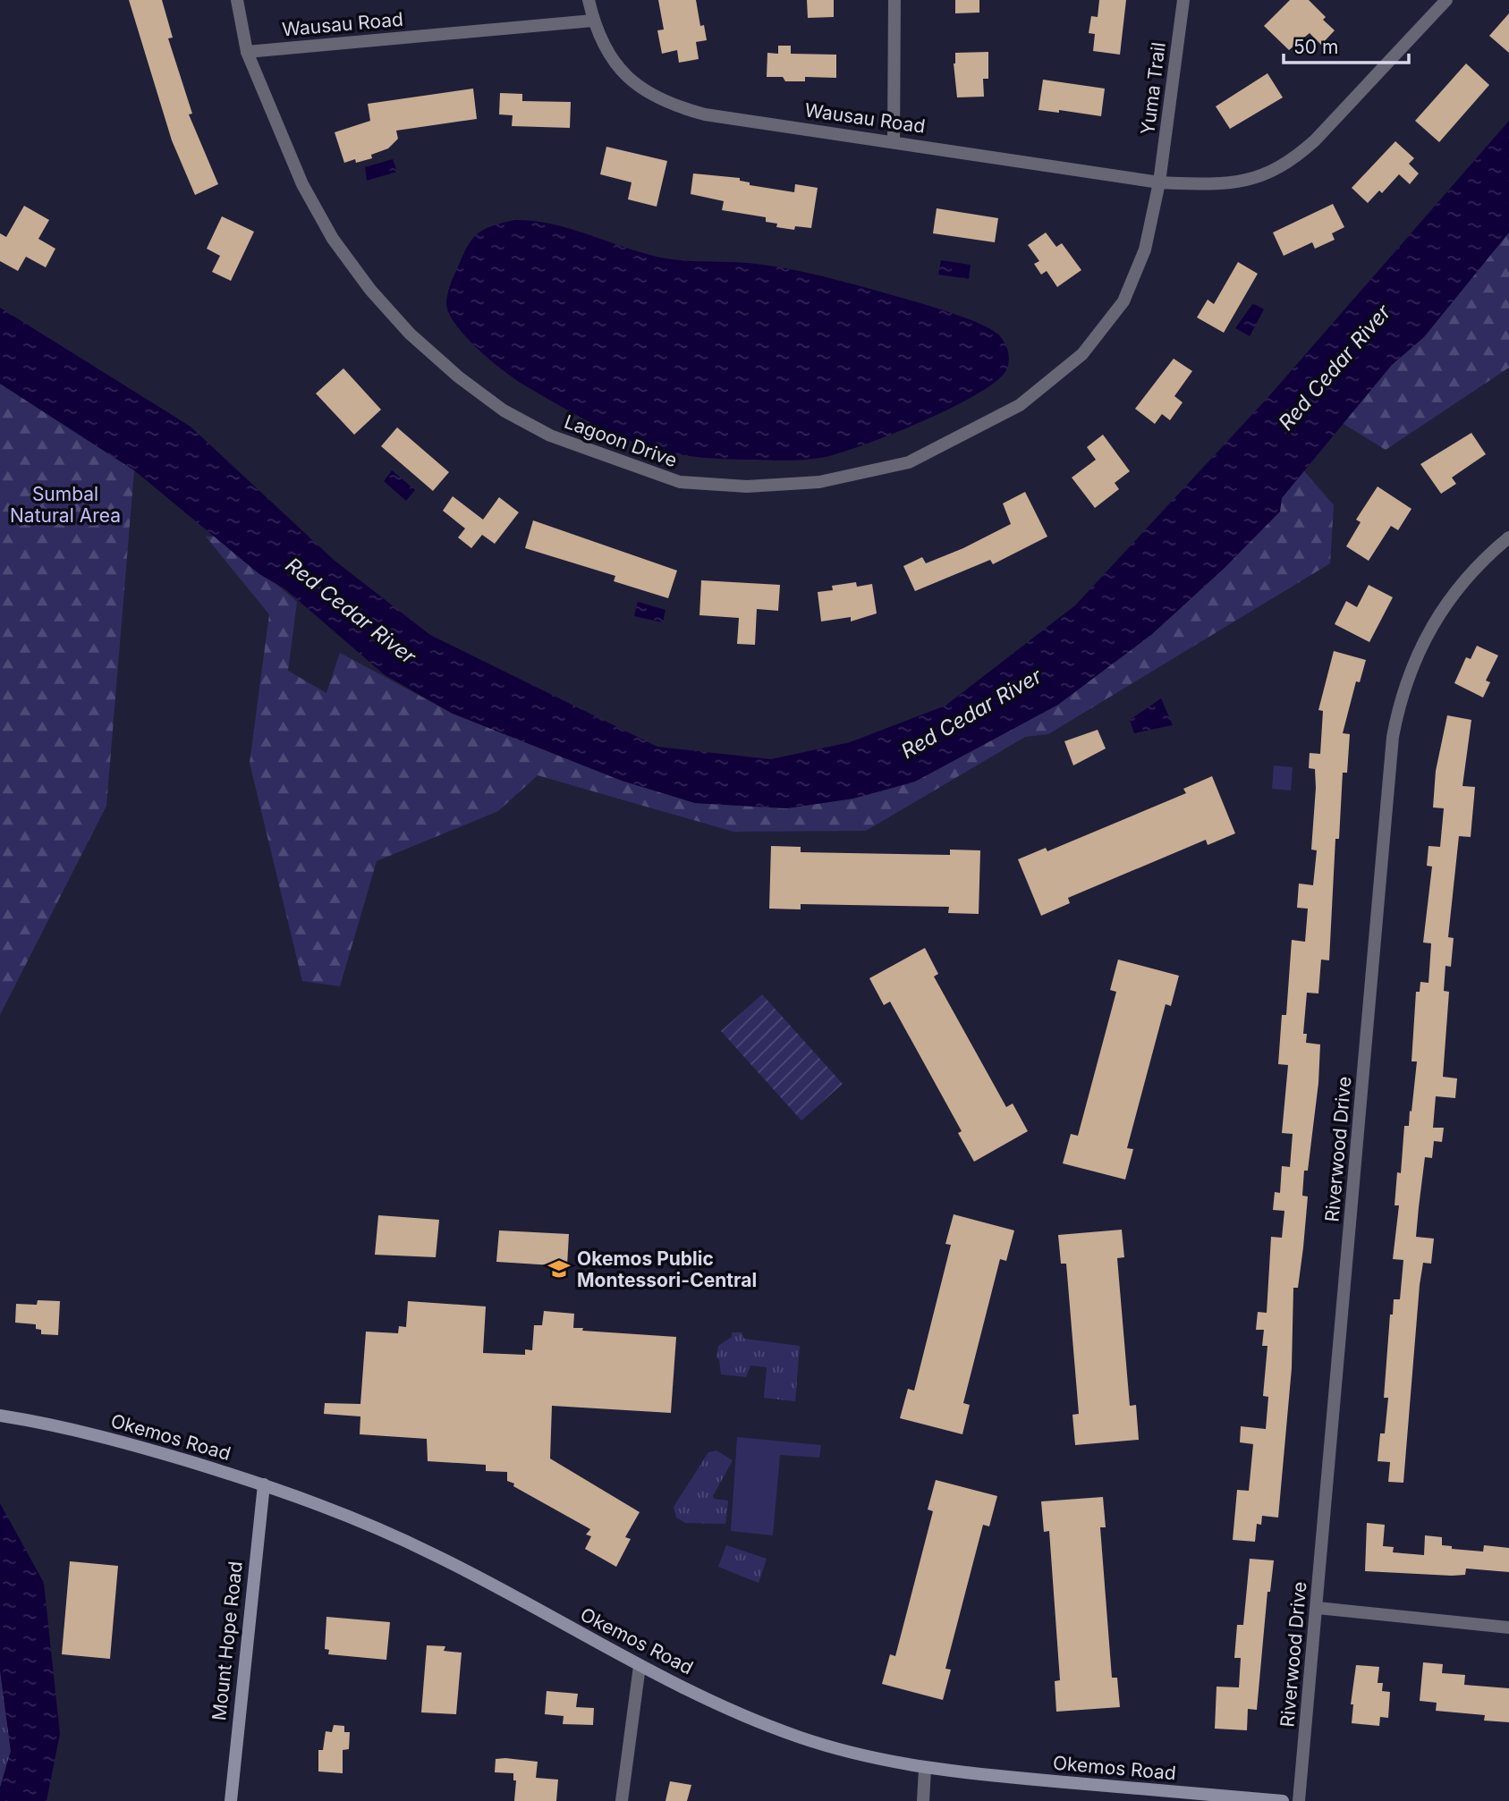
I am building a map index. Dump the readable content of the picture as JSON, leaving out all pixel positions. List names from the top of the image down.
{
  "streets": {
    "main road": ["Okemos Road", "Mount Hope Road"],
    "street": [
      "Wausau Road",
      "Yuma Trail",
      "Lagoon Drive",
      "Riverwood Drive"
    ]
  },
  "crossings": [
    ["Wausau Road", "Yuma Trail"],
    ["Wausau Road", "Lagoon Drive"],
    ["Yuma Trail", "Lagoon Drive"],
    ["Okemos Road", "Mount Hope Road"]
  ],
  "water": ["Red Cedar River"],
  "parks": ["Sumbal Natural Area"],
  "places": {
    "school or university": ["Okemos Public Montessori-Central"]
  },
  "scale_bar": "50 m"
}
